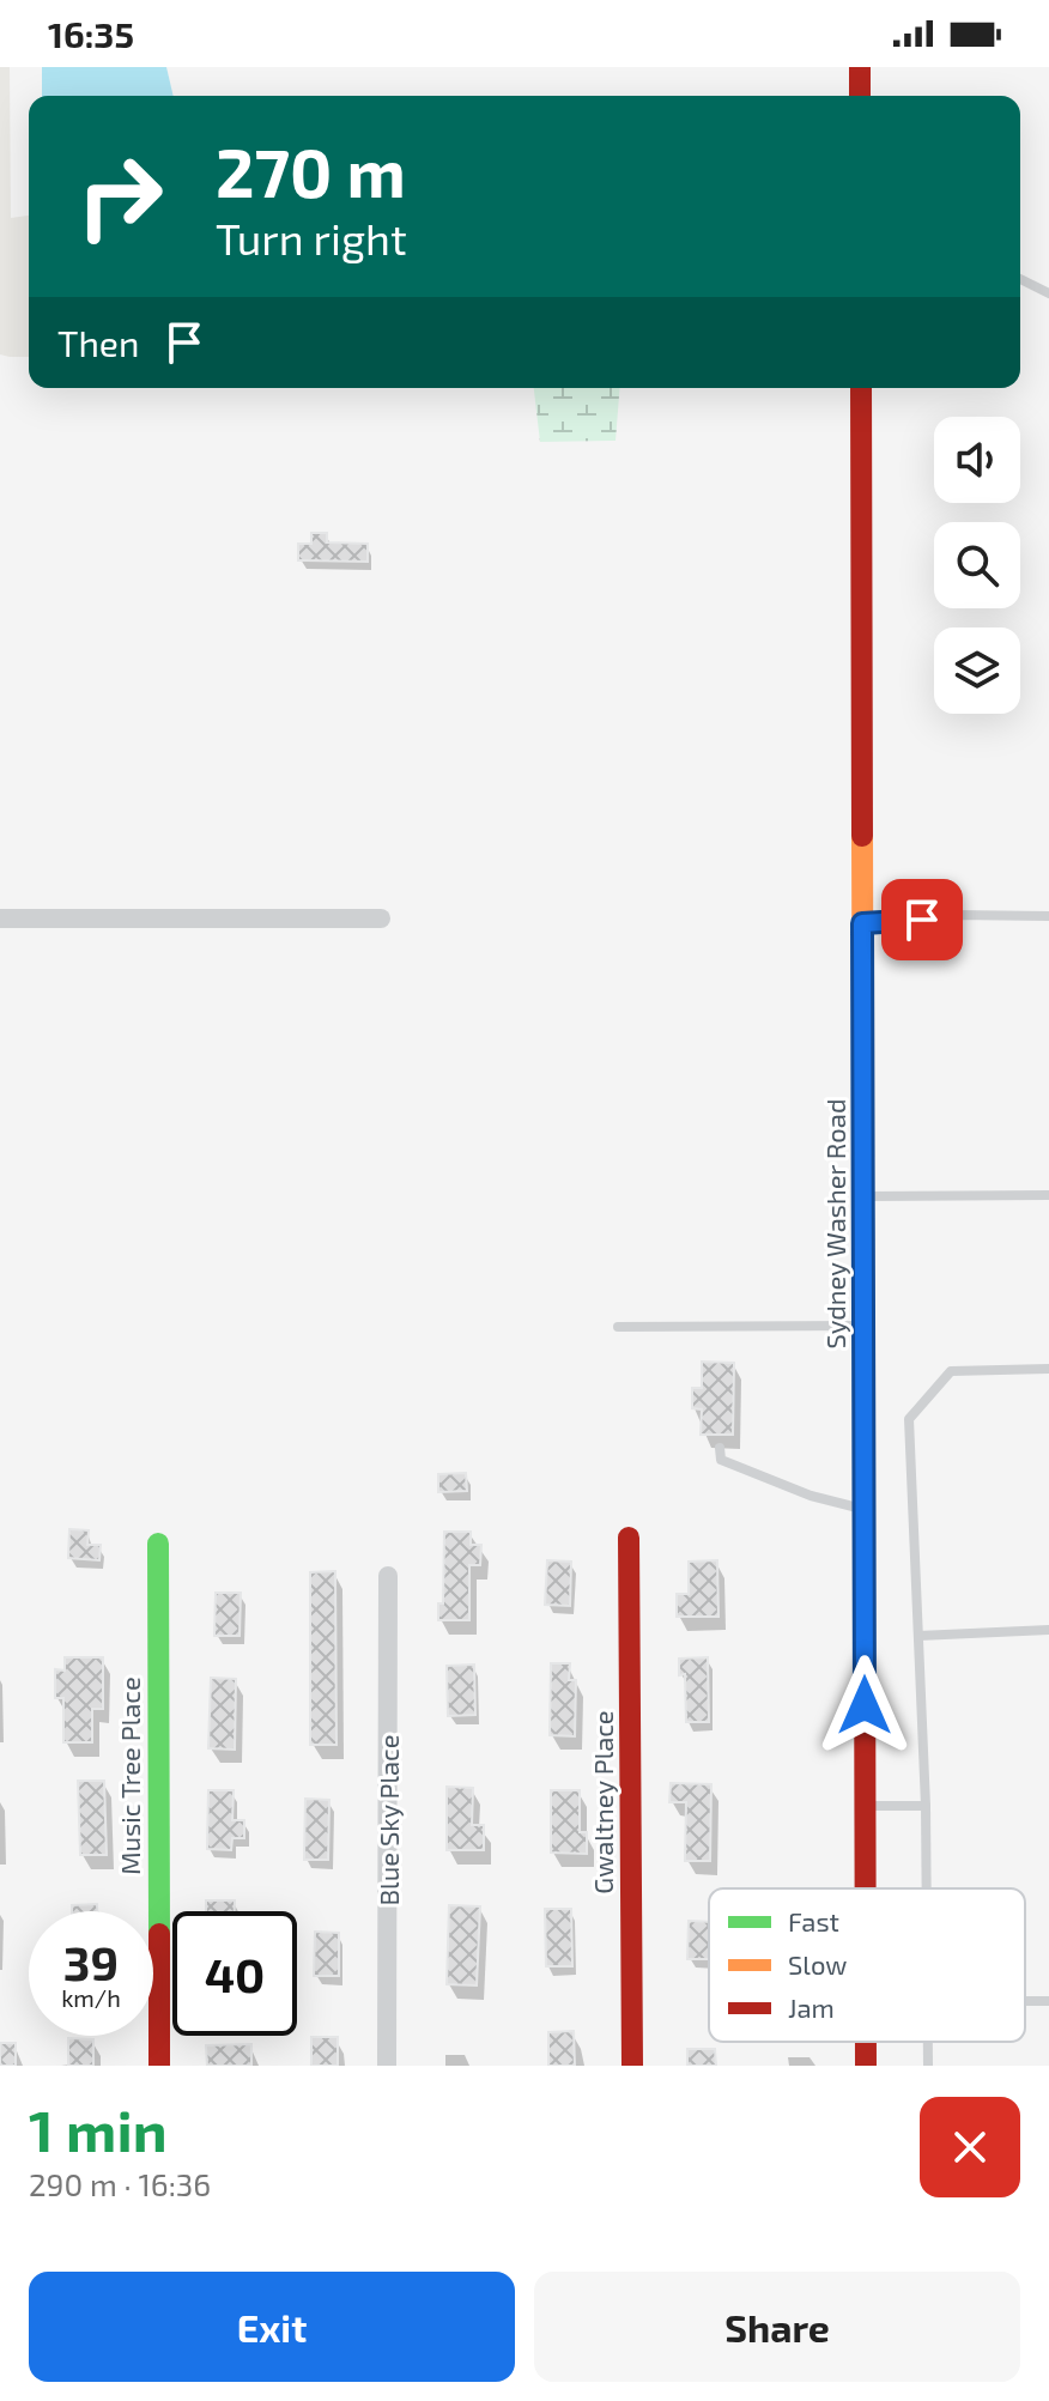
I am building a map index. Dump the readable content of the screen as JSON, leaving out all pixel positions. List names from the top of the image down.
{
  "streets": {
    "street": [
      "Sydney Washer Road",
      "Music Tree Place",
      "Gwaltney Place",
      "Blue Sky Place"
    ]
  },
  "legend": ["Fast", "Slow", "Jam"],
  "page": {
    "status": "16:35",
    "turn": ["270 m", "Turn right"],
    "then": "Then",
    "speed": "39 km/h",
    "limit": "40",
    "heading": ["1 min", "290 m · 16:36"],
    "buttons": ["Exit", "Share"]
  }
}
